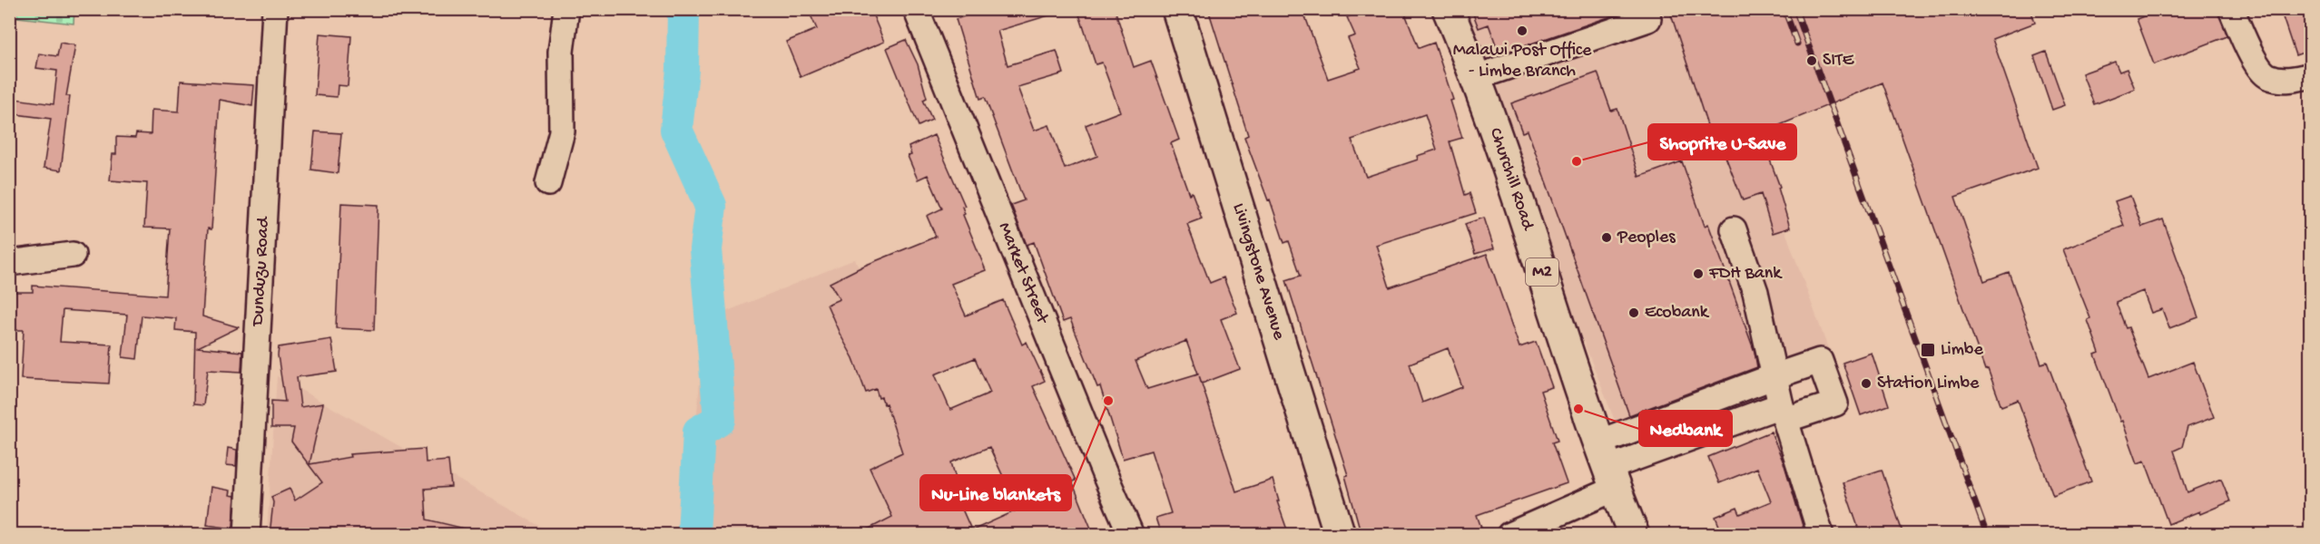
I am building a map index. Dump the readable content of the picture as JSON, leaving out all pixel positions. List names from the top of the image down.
{
  "streets": {
    "highway": ["Churchill Road", "Livingstone Avenue", "M2"],
    "street": ["Dunduzu Road", "Market Street"]
  },
  "places": {
    "other": [
      "Malawi Post Office - Limbe Branch",
      "SITE",
      "Shoprite U-Save",
      "Peoples",
      "FDH Bank",
      "Ecobank",
      "Station Limbe",
      "Nu-Line blankets",
      "Nedbank"
    ],
    "transit": ["Limbe"]
  }
}
